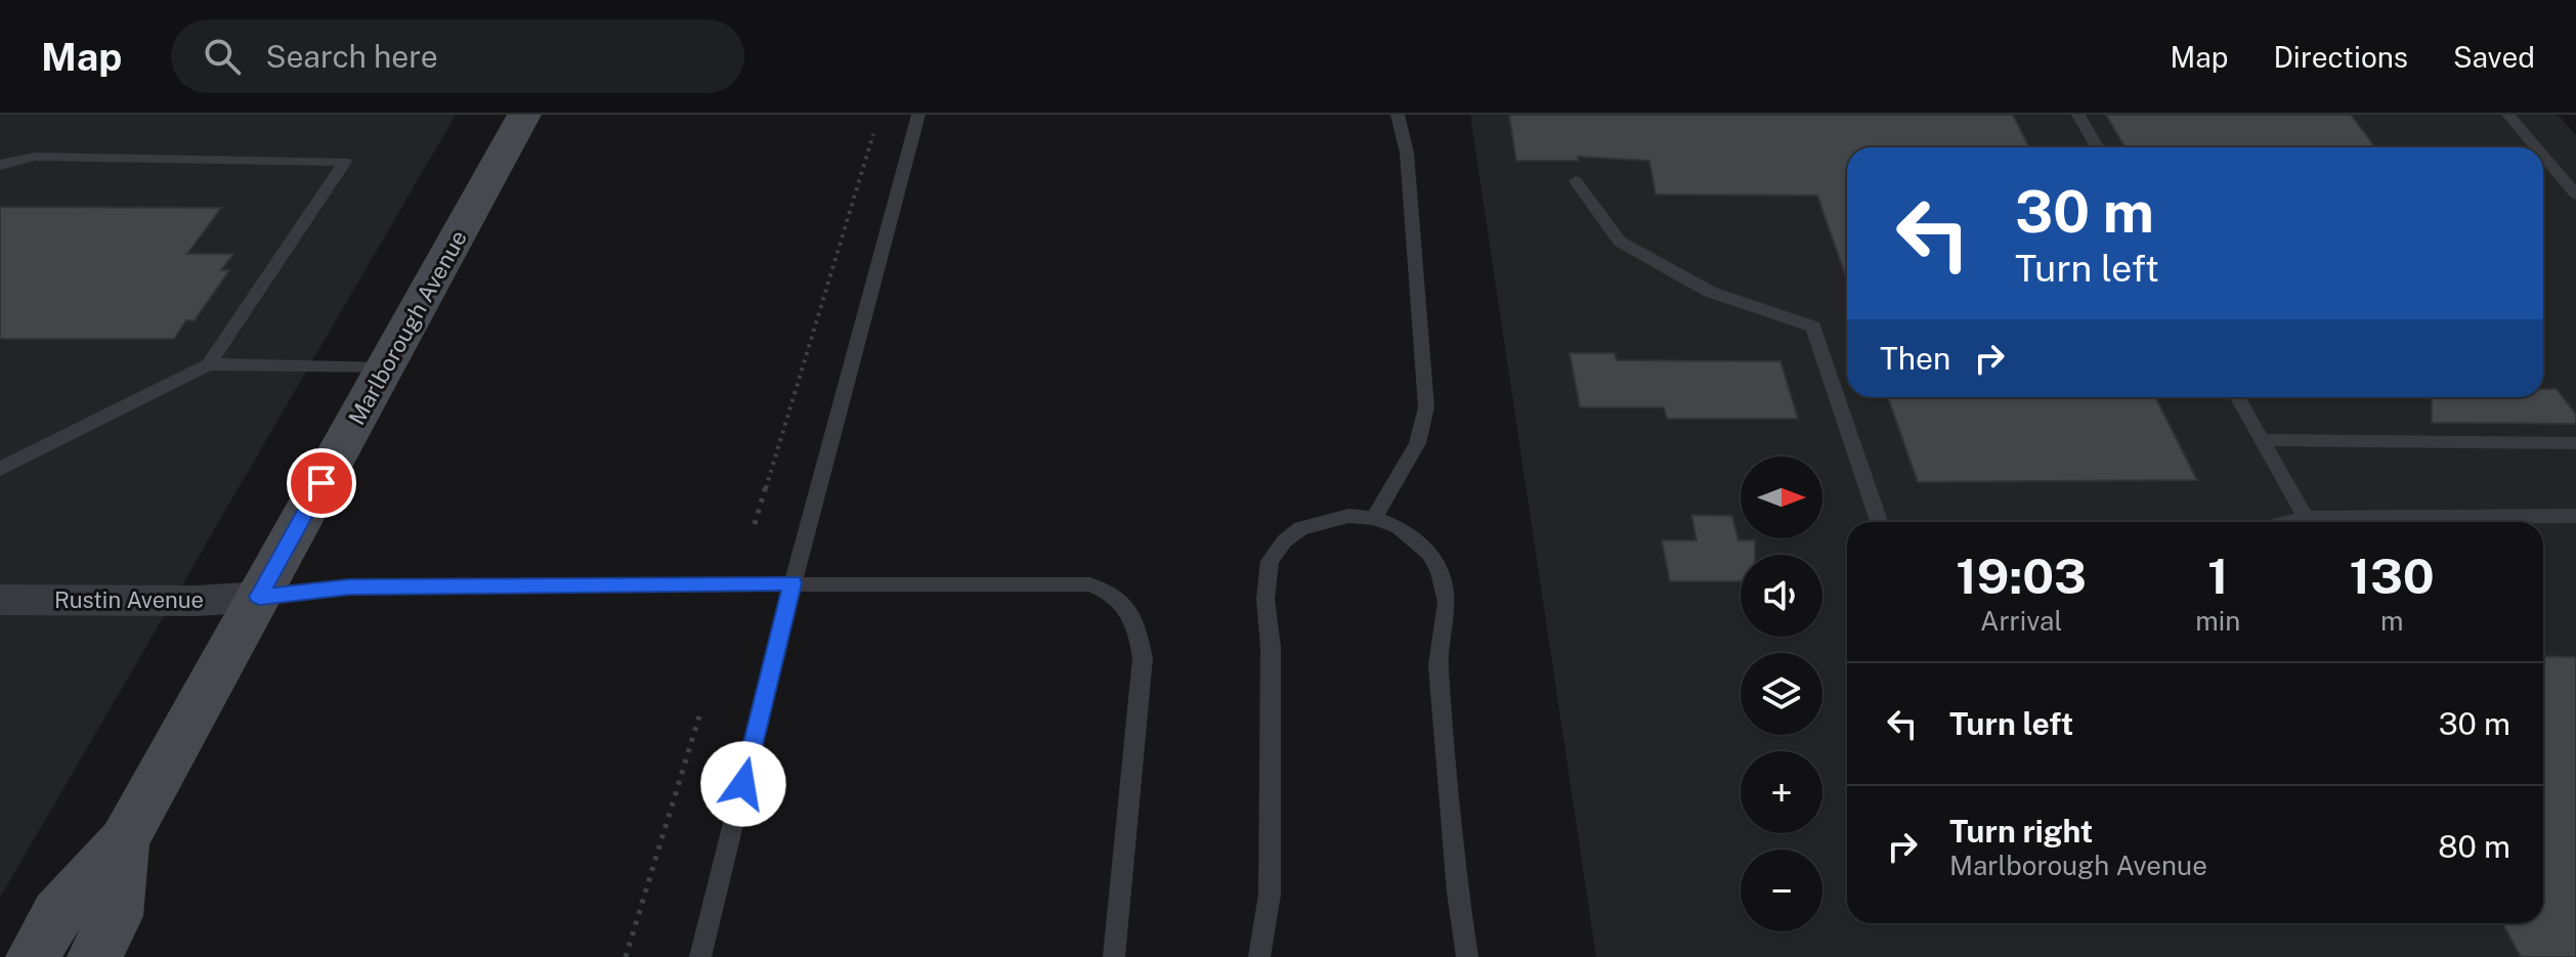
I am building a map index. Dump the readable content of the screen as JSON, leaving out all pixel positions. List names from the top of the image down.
{
  "streets": {
    "street": ["Marlborough Avenue", "Rustin Avenue"]
  },
  "crossings": [
    ["Marlborough Avenue", "Rustin Avenue"]
  ],
  "north": "right",
  "page": {
    "header": "Map",
    "search": "Search here",
    "nav": ["Map", "Directions", "Saved"],
    "turn": ["30 m", "Turn left"],
    "then": "Then",
    "map_buttons": ["+", "−"],
    "eta": [
      "19:03",
      "Arrival",
      "1",
      "min",
      "130",
      "m"
    ],
    "list": [
      {
        "name": "Turn left",
        "value": "30 m"
      },
      {
        "name": "Turn right",
        "note": "Marlborough Avenue",
        "value": "80 m"
      }
    ]
  }
}
